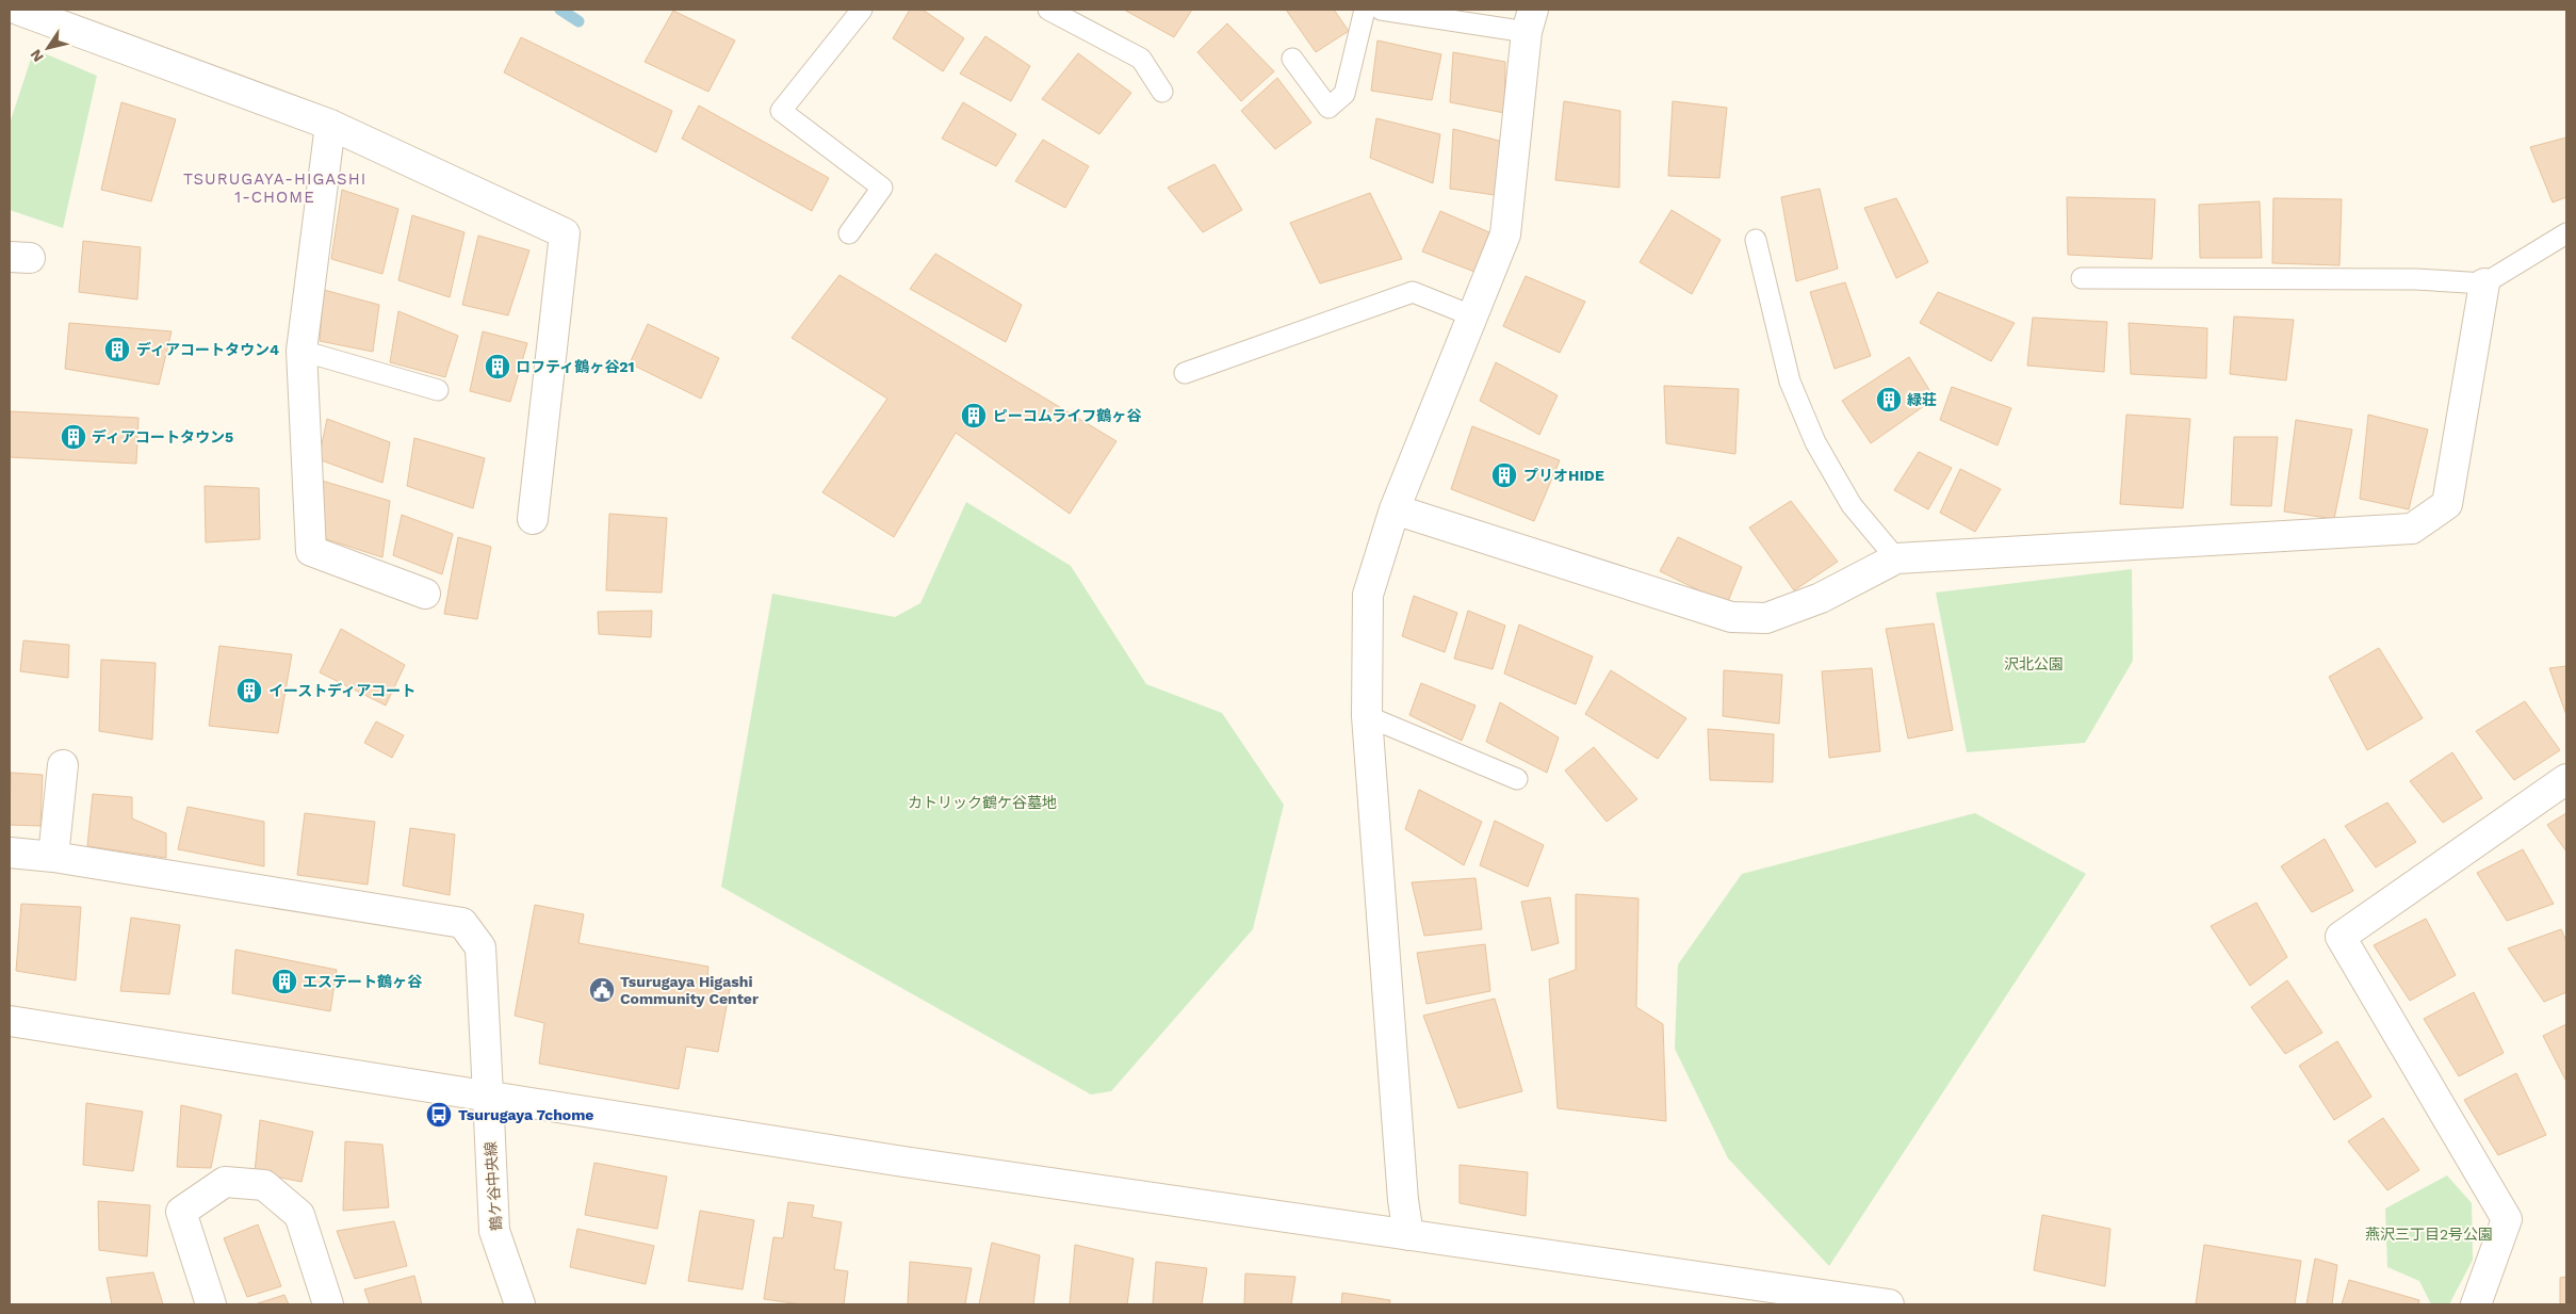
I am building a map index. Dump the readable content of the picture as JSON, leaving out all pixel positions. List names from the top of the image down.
{
  "streets": {
    "street": ["鶴ケ谷中央線"]
  },
  "districts": ["TSURUGAYA-HIGASHI 1-CHOME"],
  "parks": ["沢北公園", "カトリック鶴ケ谷墓地", "燕沢三丁目2号公園"],
  "places": {
    "building": [
      "ディアコートタウン4",
      "ロフティ鶴ヶ谷21",
      "緑荘",
      "ピーコムライフ鶴ヶ谷",
      "ディアコートタウン5",
      "プリオHIDE",
      "イーストディアコート",
      "エステート鶴ヶ谷"
    ],
    "public building": ["Tsurugaya Higashi Community Center"],
    "bus stop": ["Tsurugaya 7chome"]
  },
  "north": "bottom left"
}
